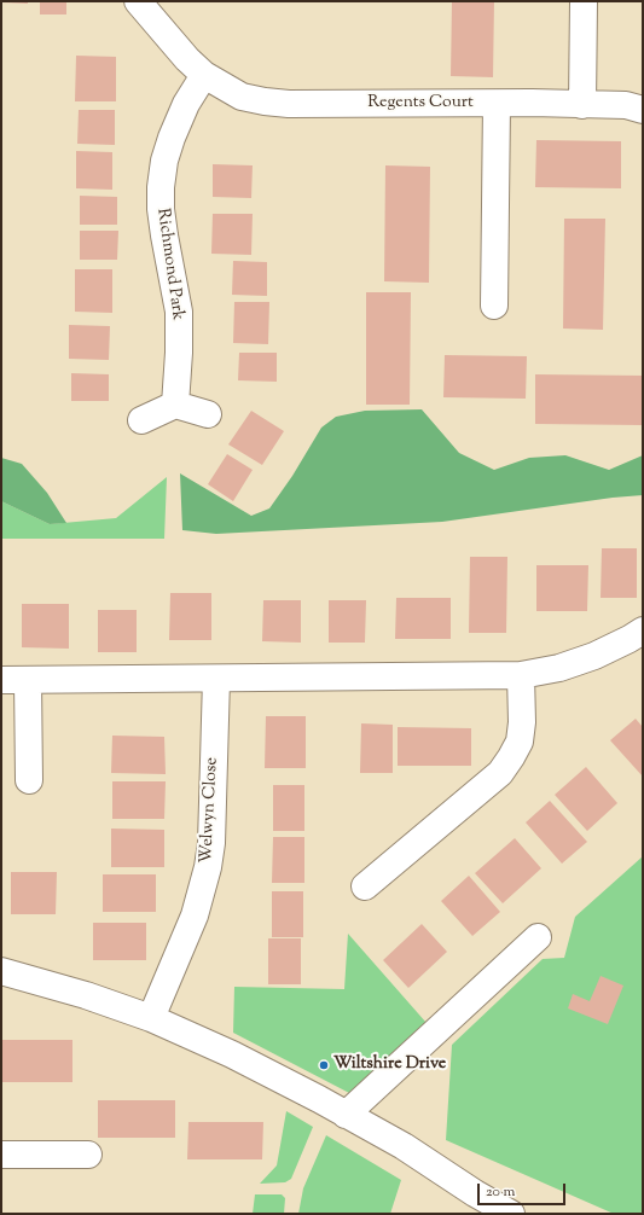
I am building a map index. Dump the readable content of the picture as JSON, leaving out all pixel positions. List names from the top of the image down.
{
  "streets": {
    "street": ["Regents Court", "Richmond Park", "Welwyn Close"]
  },
  "crossings": [
    ["Regents Court", "Richmond Park"]
  ],
  "places": ["Wiltshire Drive"],
  "scale_bar": "20 m"
}
